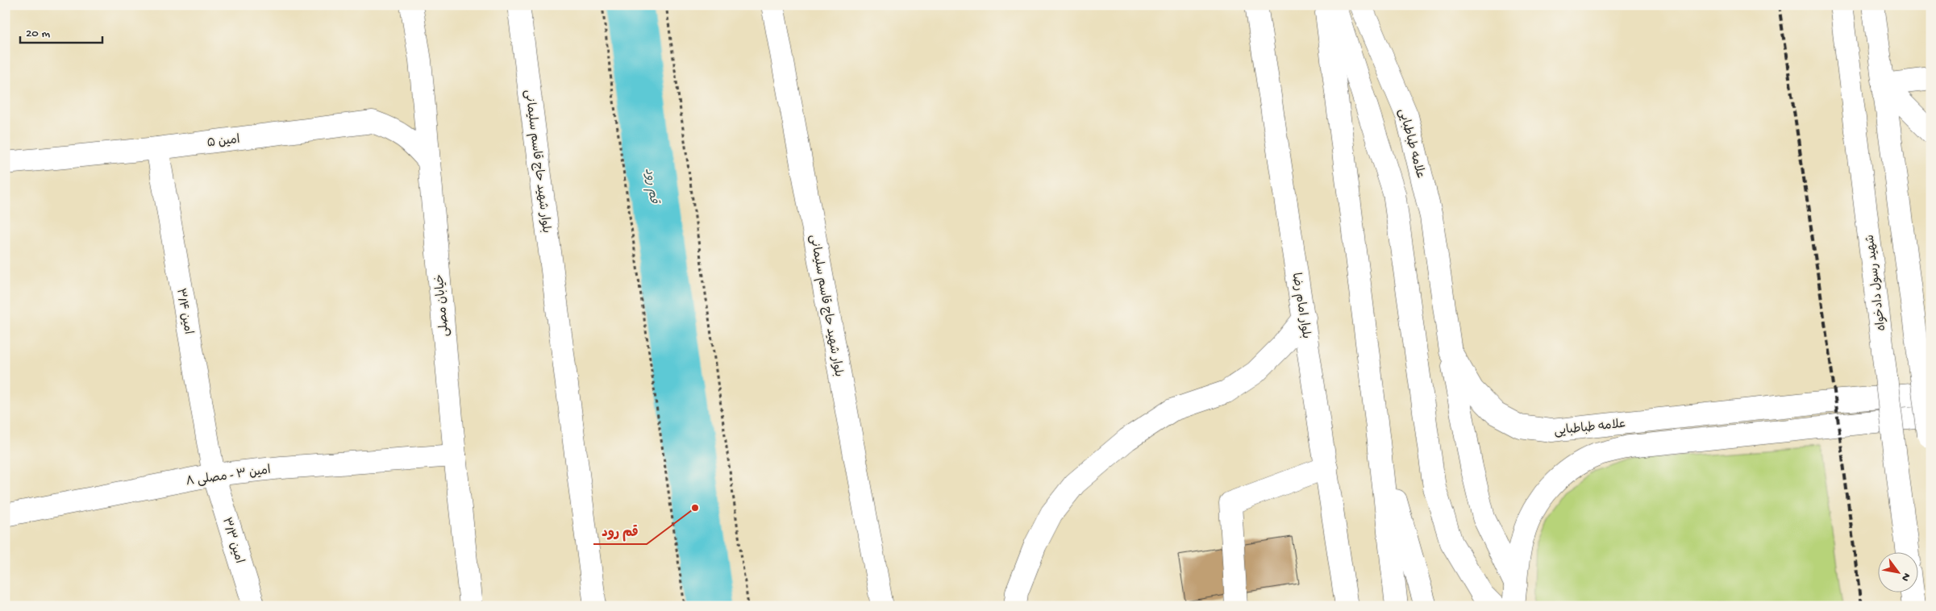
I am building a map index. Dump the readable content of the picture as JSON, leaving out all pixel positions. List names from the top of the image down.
{
  "streets": {
    "main road": [
      "امین ۵",
      "علامه طباطبایی",
      "بلوار شهید حاج قاسم سلیمانی",
      "شهید رسول دادخواه",
      "خیابان مصلی",
      "بلوار امام رضا",
      "امین ۳/۴",
      "امین ۳ - مصلی ۸",
      "امین ۳/۳"
    ]
  },
  "crossings": [
    ["امین ۵", "خیابان مصلی"],
    ["امین ۵", "امین ۳/۴"],
    ["خیابان مصلی", "امین ۳ - مصلی ۸"],
    ["امین ۳/۴", "امین ۳ - مصلی ۸"],
    ["امین ۳/۴", "امین ۳/۳"],
    ["امین ۳ - مصلی ۸", "امین ۳/۳"]
  ],
  "water": ["قم رود"],
  "places": ["قم رود"],
  "scale_bar": "20 m",
  "north": "bottom right"
}
